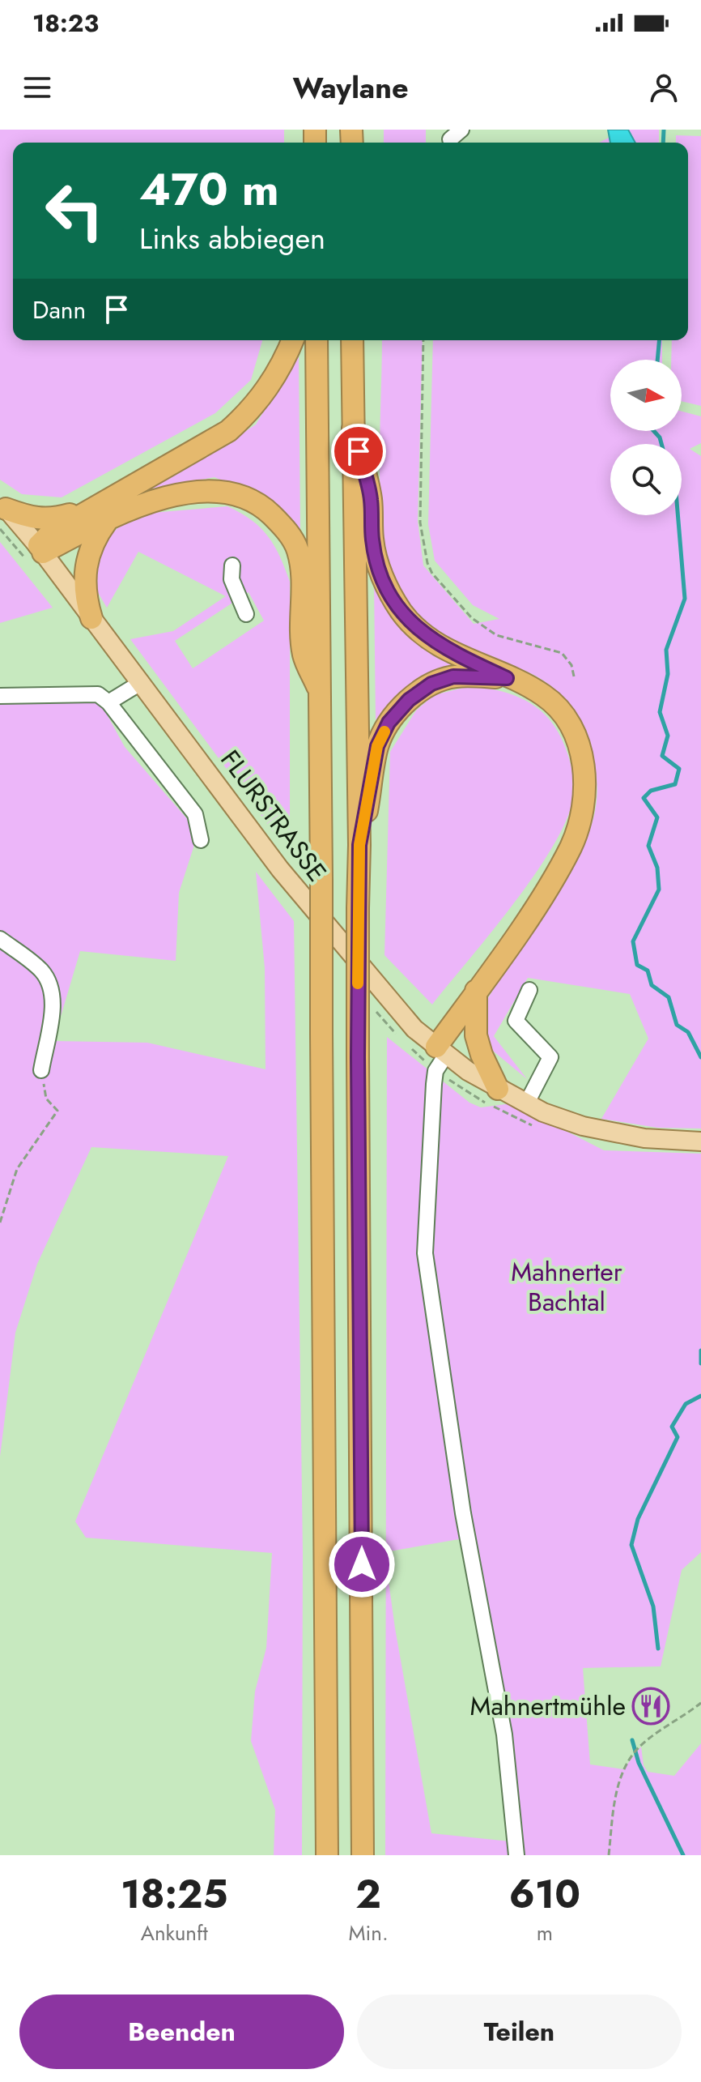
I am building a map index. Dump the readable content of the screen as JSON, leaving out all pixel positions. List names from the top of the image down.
{
  "streets": {
    "main road": ["FLURSTRASSE"]
  },
  "parks": ["Mahnerter Bachtal"],
  "places": {
    "restaurant": ["Mahnertmühle"]
  },
  "north": "right",
  "page": {
    "status": "18:23",
    "header": "Waylane",
    "turn": ["470 m", "Links abbiegen"],
    "then": "Dann",
    "eta": [
      "18:25",
      "Ankunft",
      "2",
      "Min.",
      "610",
      "m"
    ],
    "buttons": ["Beenden", "Teilen"]
  }
}
